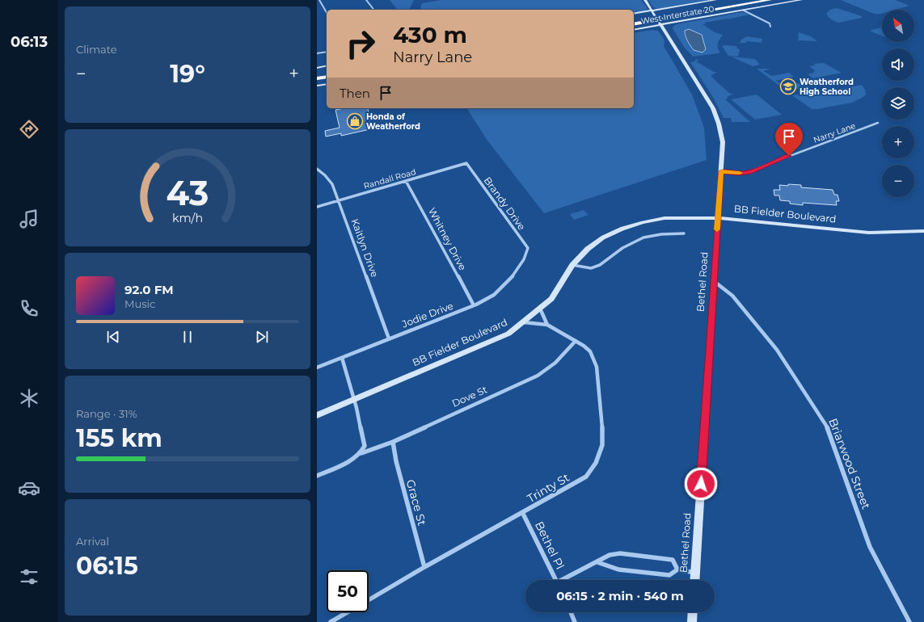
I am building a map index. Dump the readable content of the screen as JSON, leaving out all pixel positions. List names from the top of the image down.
{
  "streets": {
    "main road": ["West Interstate 20", "BB Fielder Boulevard", "Bethel Road"],
    "street": [
      "Narry Lane",
      "Randall Road",
      "Brandy Drive",
      "Whitney Drive",
      "Kaitlyn Drive",
      "Jodie Drive",
      "Dove St",
      "Briarwood Street",
      "Trinty St",
      "Grace St",
      "Bethel Pl"
    ]
  },
  "crossings": [
    ["West Interstate 20", "Bethel Road"],
    ["Narry Lane", "Bethel Road"],
    ["Randall Road", "Brandy Drive"],
    ["Randall Road", "Whitney Drive"],
    ["Randall Road", "Kaitlyn Drive"],
    ["Brandy Drive", "Jodie Drive"],
    ["BB Fielder Boulevard", "Bethel Road"],
    ["BB Fielder Boulevard", "Trinty St"],
    ["Whitney Drive", "Jodie Drive"],
    ["Kaitlyn Drive", "Jodie Drive"],
    ["Bethel Road", "Briarwood Street"],
    ["Dove St", "Trinty St"],
    ["Dove St", "Grace St"],
    ["Trinty St", "Grace St"],
    ["Trinty St", "Bethel Pl"]
  ],
  "places": {
    "school or university": ["Weatherford High School"],
    "shop": ["Honda of Weatherford"]
  },
  "north": "top left",
  "page": {
    "tabs": "06:13",
    "tile": [
      "Climate",
      ["Range · 31%", "155 km"],
      ["Arrival", "06:15"]
    ],
    "map_buttons": ["+", "−"],
    "turn": ["430 m", "Narry Lane"],
    "heat": ["−", "19°", "+"],
    "then": "Then",
    "song": ["92.0 FM", "Music"],
    "limit": "50",
    "trip": "06:15 · 2 min · 540 m",
    "gauge": ["43", "km/h"]
  }
}
